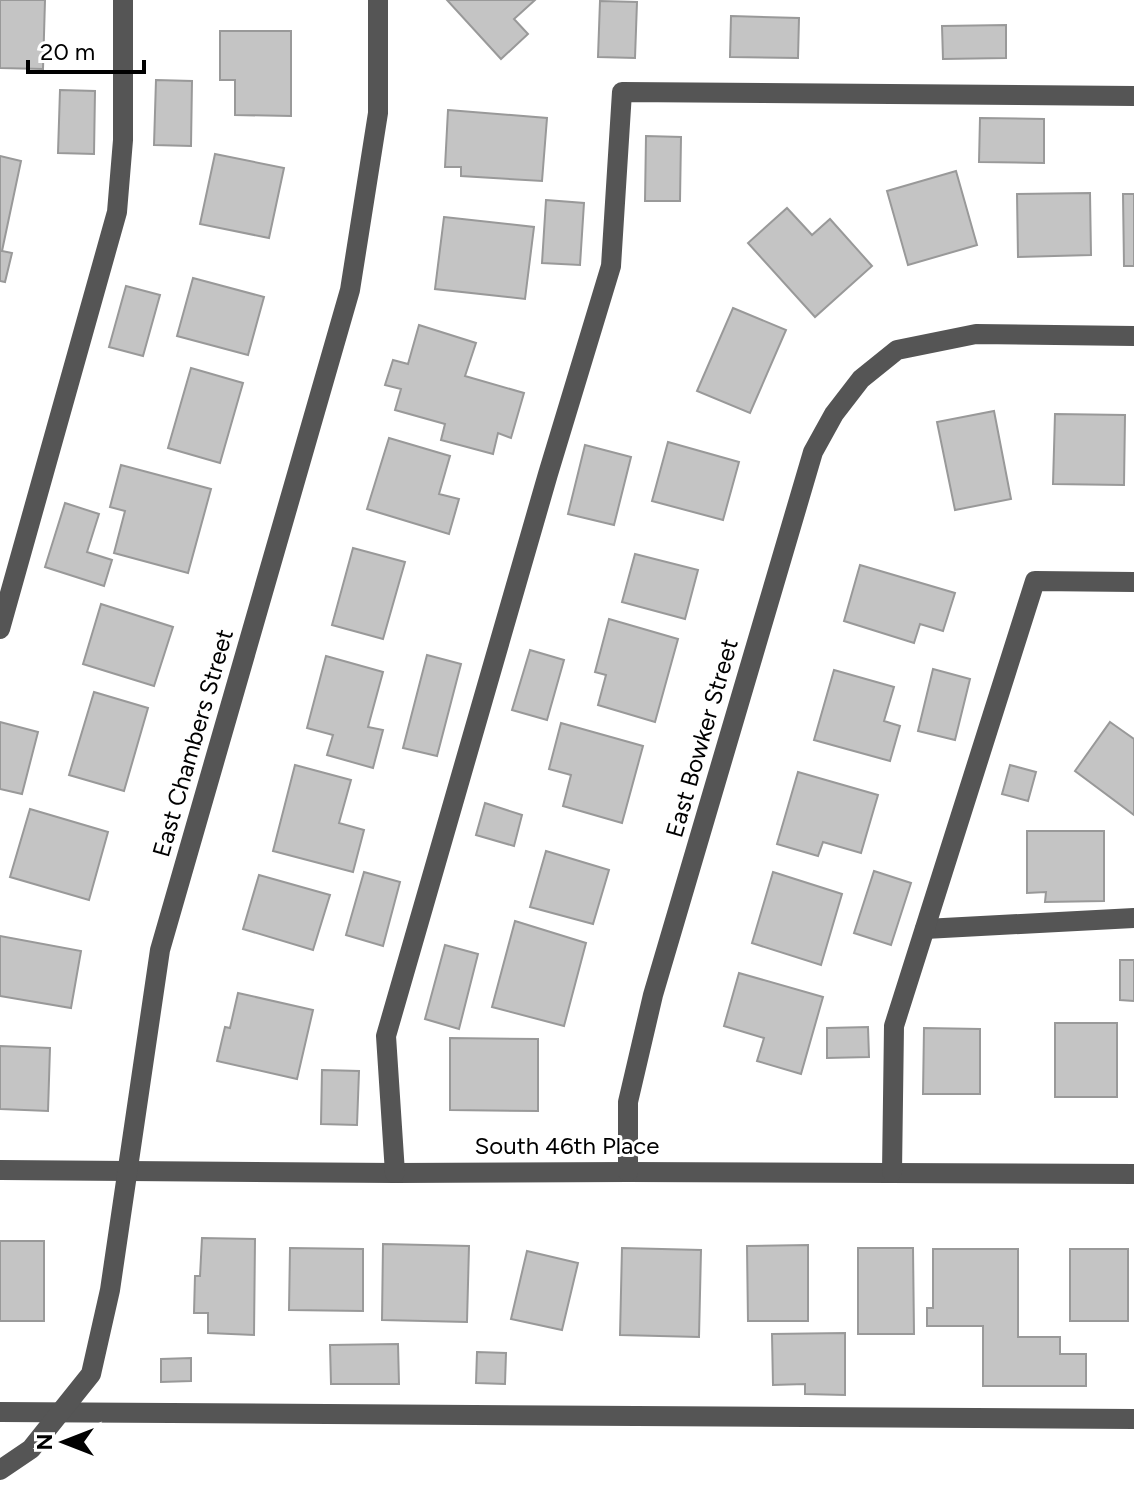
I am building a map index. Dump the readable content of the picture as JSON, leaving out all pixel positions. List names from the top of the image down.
{
  "streets": {
    "street": ["East Bowker Street", "East Chambers Street", "South 46th Place"]
  },
  "crossings": [
    ["East Bowker Street", "South 46th Place"],
    ["East Chambers Street", "South 46th Place"]
  ],
  "scale_bar": "20 m",
  "north": "left"
}
